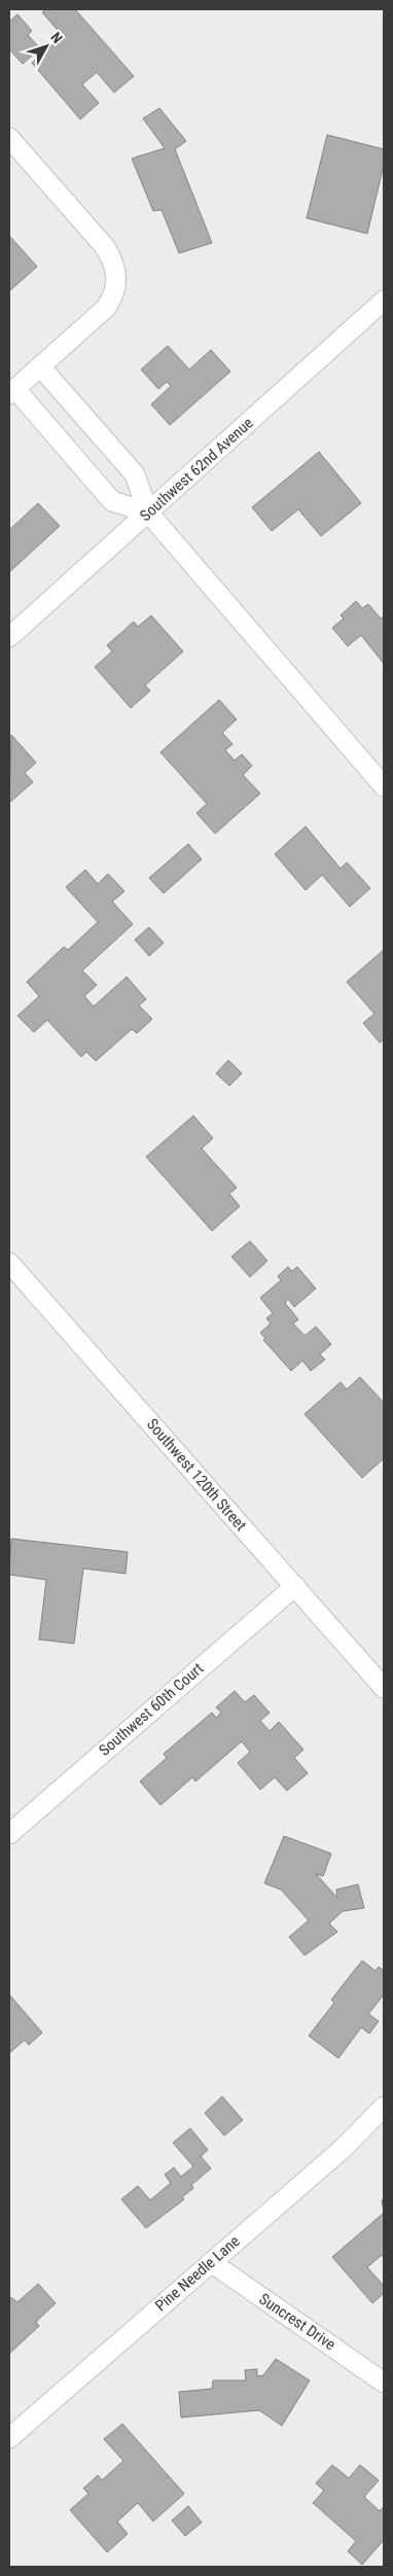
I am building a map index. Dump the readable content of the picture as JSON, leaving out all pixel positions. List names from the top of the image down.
{
  "streets": {
    "street": [
      "Southwest 62nd Avenue",
      "Southwest 120th Street",
      "Southwest 60th Court",
      "Pine Needle Lane",
      "Suncrest Drive"
    ]
  },
  "crossings": [
    ["Southwest 120th Street", "Southwest 60th Court"],
    ["Pine Needle Lane", "Suncrest Drive"]
  ],
  "north": "top right"
}
